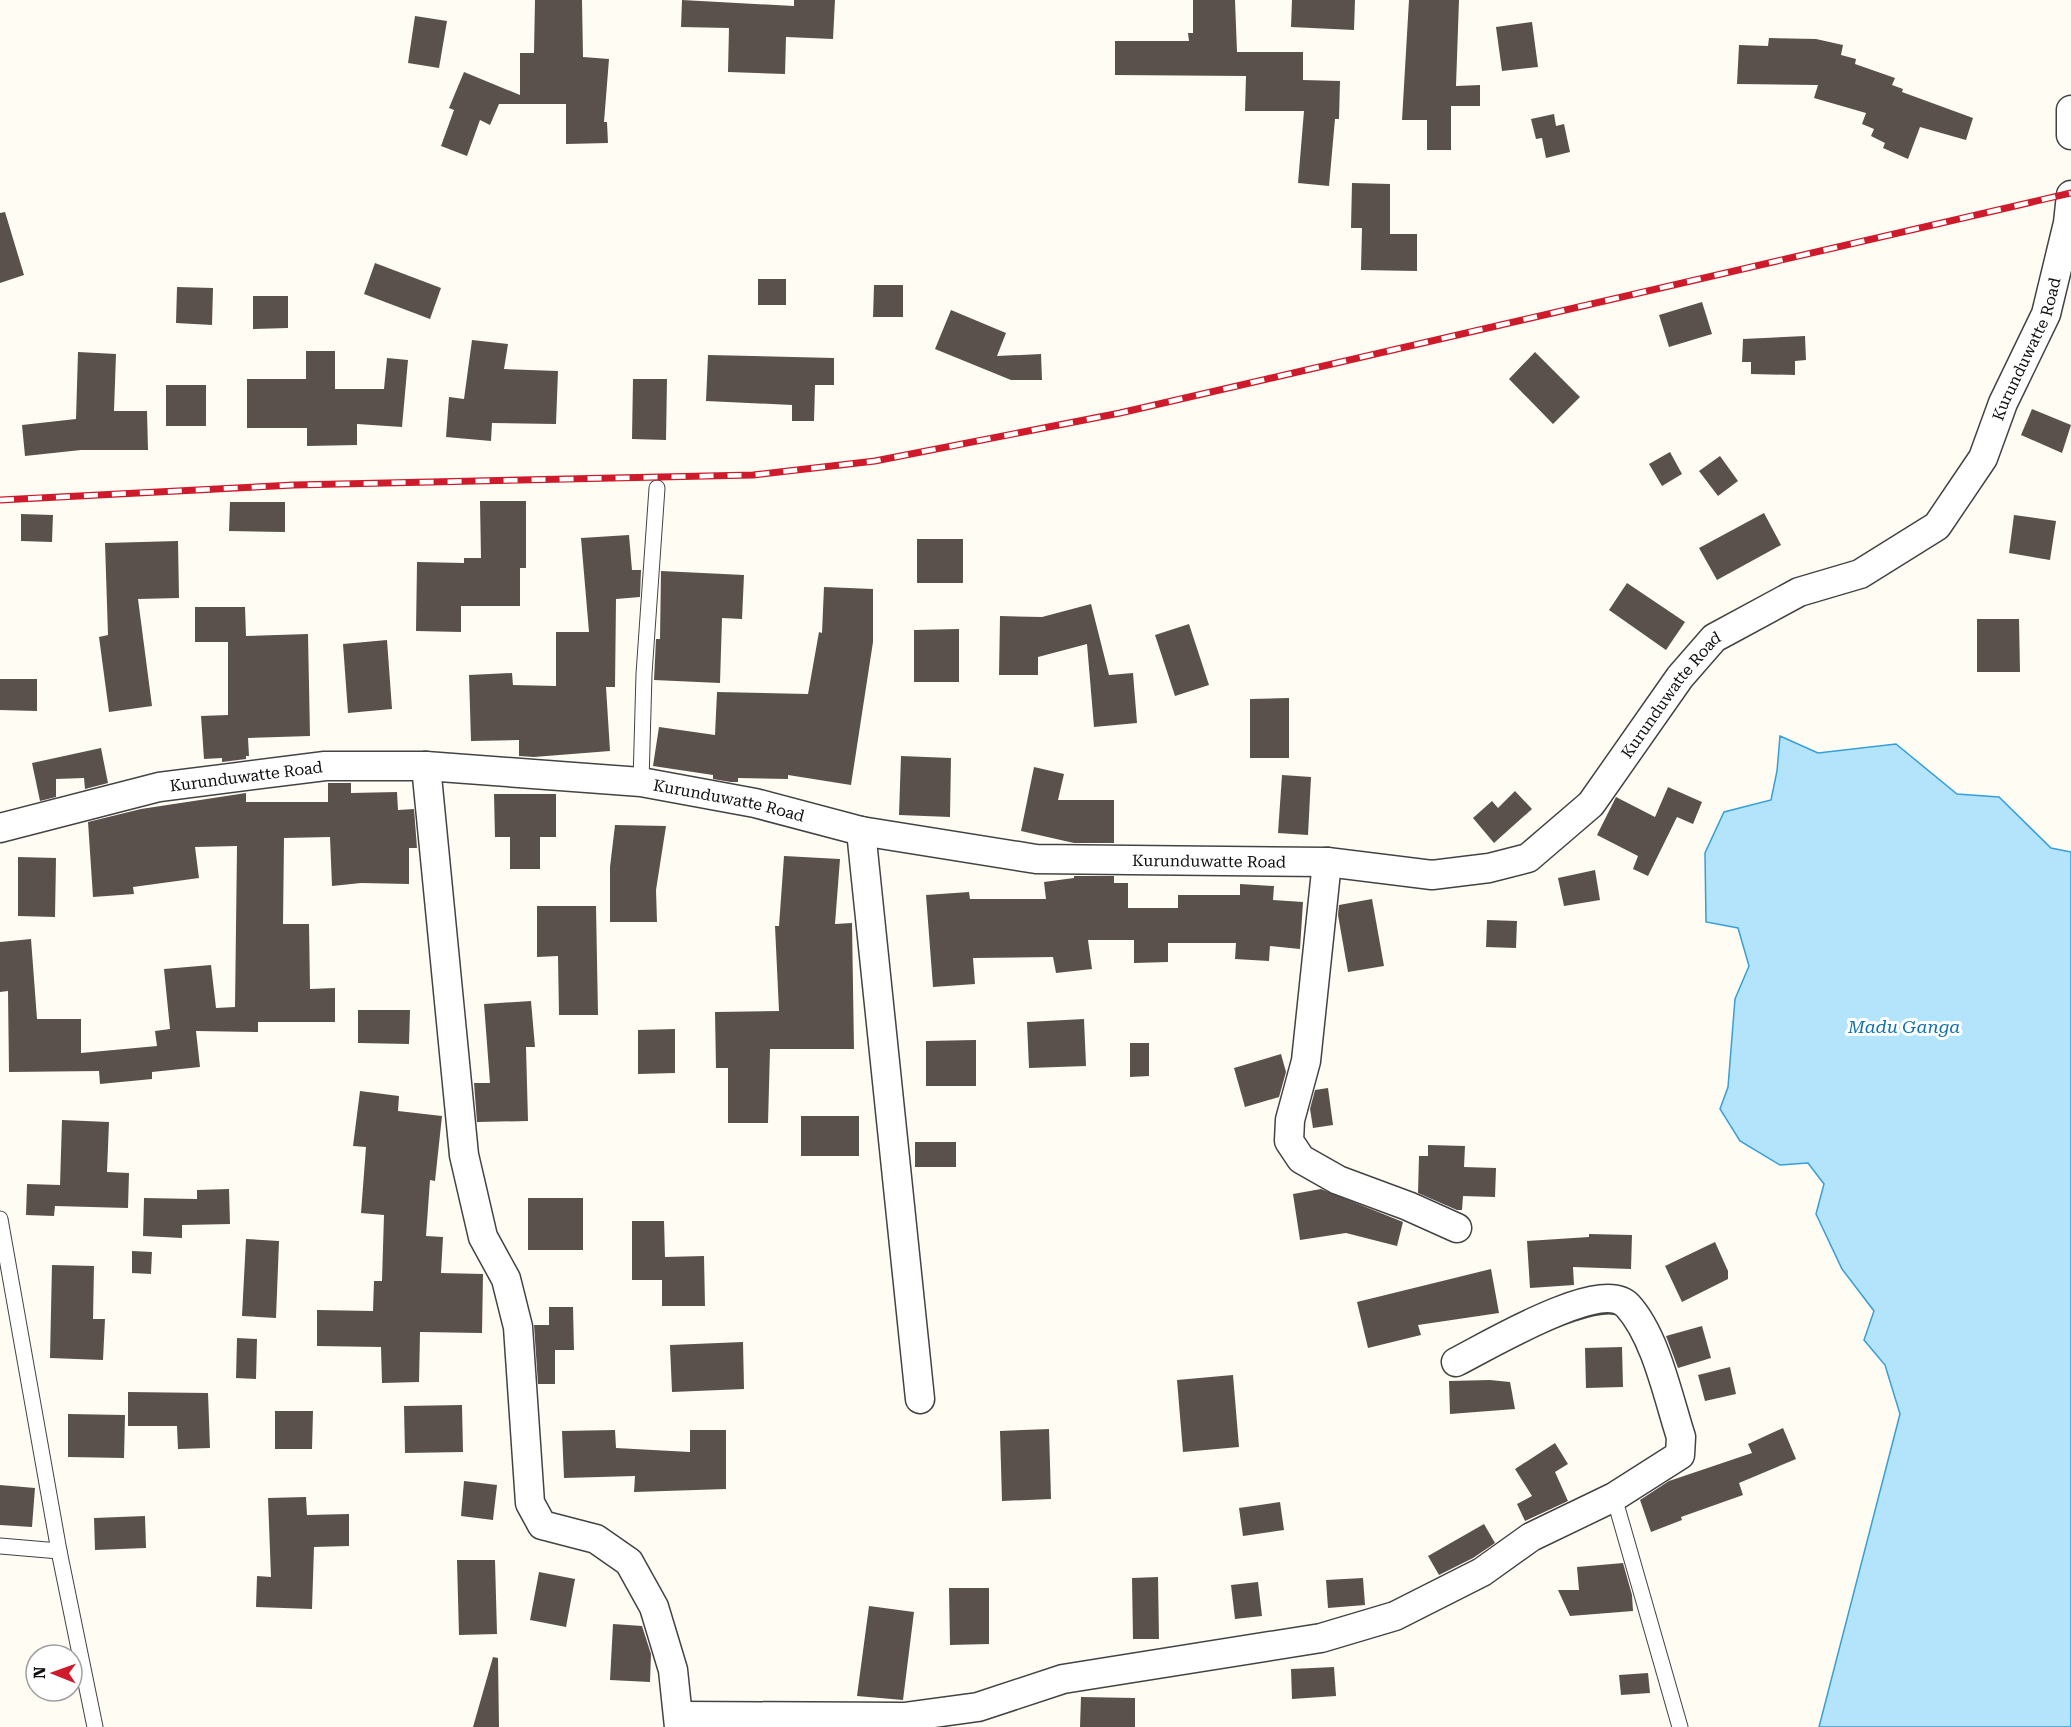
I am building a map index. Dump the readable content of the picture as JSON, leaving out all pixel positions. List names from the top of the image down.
{
  "streets": {
    "street": ["Kurunduwatte Road"]
  },
  "water": ["Madu Ganga"],
  "north": "left"
}
